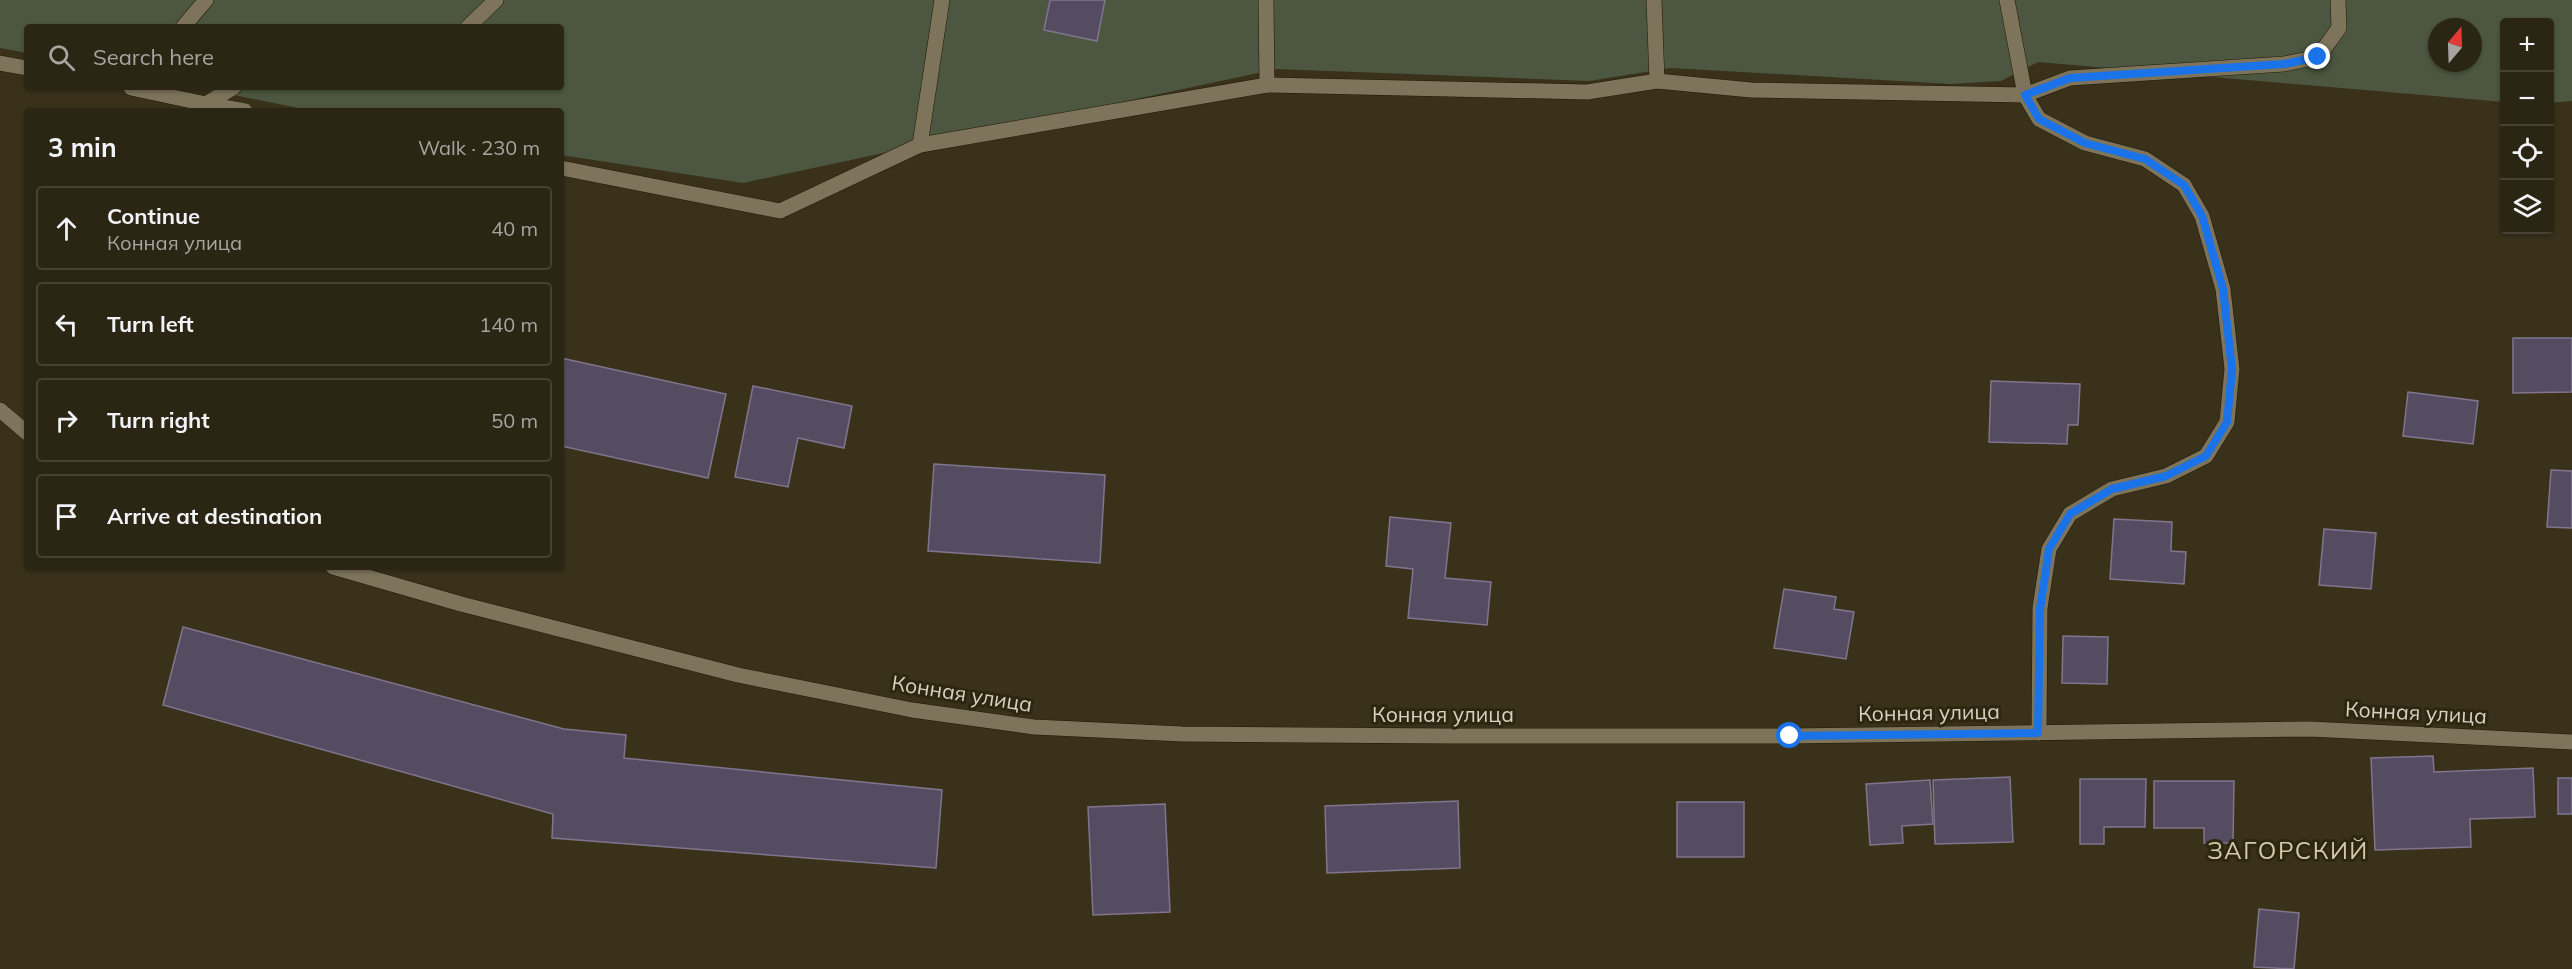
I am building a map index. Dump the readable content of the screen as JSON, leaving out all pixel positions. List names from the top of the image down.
{
  "streets": {
    "street": ["Конная улица"]
  },
  "districts": ["ЗАГОРСКИЙ"],
  "north": "top",
  "page": {
    "map_buttons": ["+", "−"],
    "search": "Search here",
    "heading": ["3 min", "Walk · 230 m"],
    "list": [
      ["Continue", "Конная улица", "40 m"],
      ["Turn left", "140 m"],
      ["Turn right", "50 m"],
      "Arrive at destination"
    ]
  }
}
